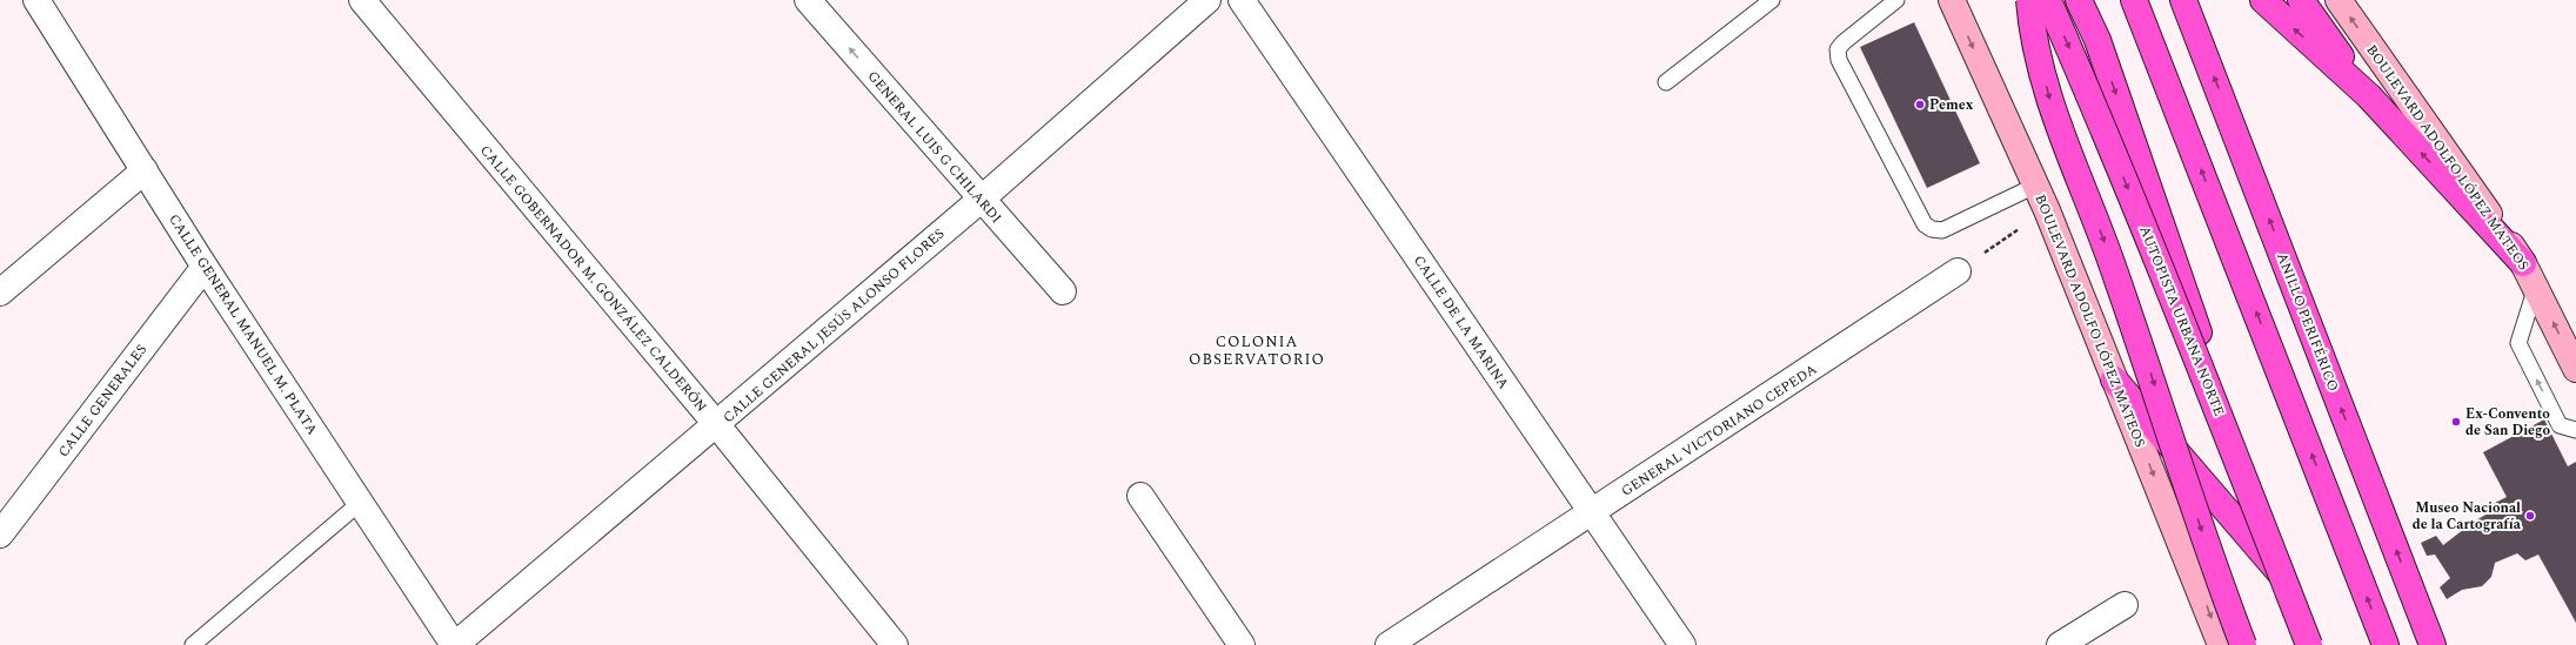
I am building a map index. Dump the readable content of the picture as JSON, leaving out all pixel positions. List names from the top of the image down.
{
  "streets": {
    "highway": ["AUTOPISTA URBANA NORTE", "ANILLO PERIFÉRICO"],
    "main road": ["BOULEVARD ADOLFO LÓPEZ MATEOS"],
    "street": [
      "GENERAL LUIS G CHILARDI",
      "CALLE GOBERNADOR M. GONZÁLEZ CALDERÓN",
      "CALLE DE LA MARINA",
      "CALLE GENERAL MANUEL M. PLATA",
      "CALLE GENERAL JESÚS ALONSO FLORES",
      "CALLE GENERALES",
      "GENERAL VICTORIANO CEPEDA"
    ]
  },
  "crossings": [
    ["GENERAL LUIS G CHILARDI", "CALLE GENERAL JESÚS ALONSO FLORES"],
    ["CALLE GOBERNADOR M. GONZÁLEZ CALDERÓN", "CALLE GENERAL JESÚS ALONSO FLORES"],
    ["CALLE DE LA MARINA", "GENERAL VICTORIANO CEPEDA"],
    ["CALLE GENERAL MANUEL M. PLATA", "CALLE GENERAL JESÚS ALONSO FLORES"],
    ["CALLE GENERAL MANUEL M. PLATA", "CALLE GENERALES"]
  ],
  "one_way": ["GENERAL LUIS G CHILARDI"],
  "districts": ["COLONIA OBSERVATORIO"],
  "places": ["Pemex", "Ex-Convento de San Diego", "Museo Nacional de la Cartografía"]
}
